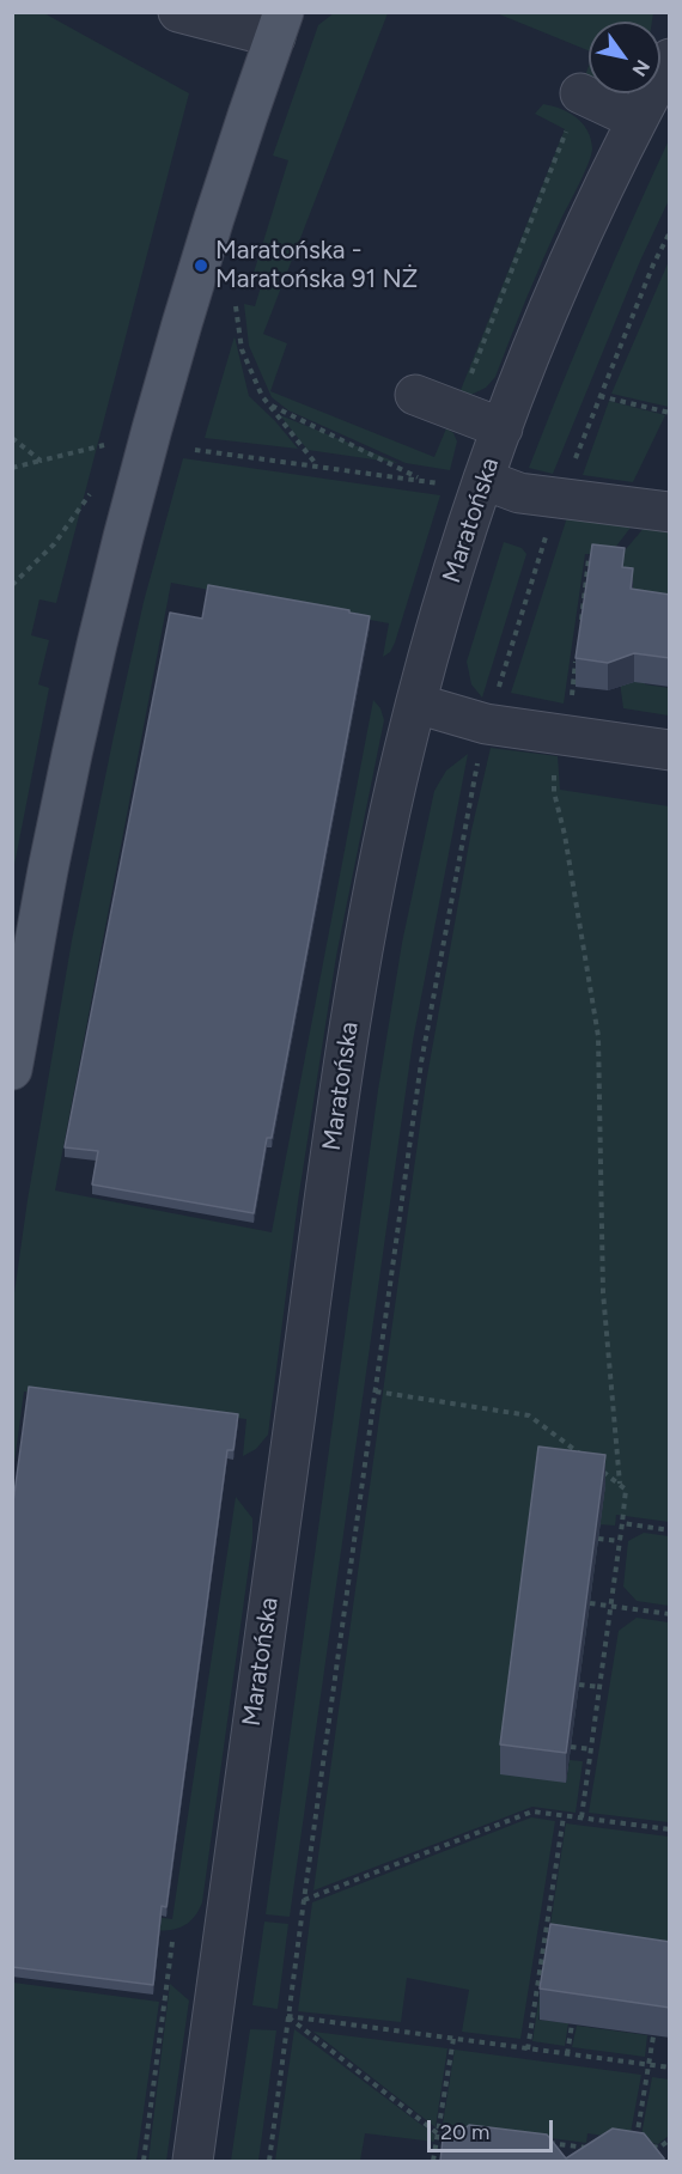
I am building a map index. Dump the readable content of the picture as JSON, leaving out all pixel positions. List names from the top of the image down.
{
  "streets": {
    "street": ["Maratońska"]
  },
  "places": ["Maratońska - Maratońska 91 NŻ"],
  "scale_bar": "20 m",
  "north": "bottom right"
}
